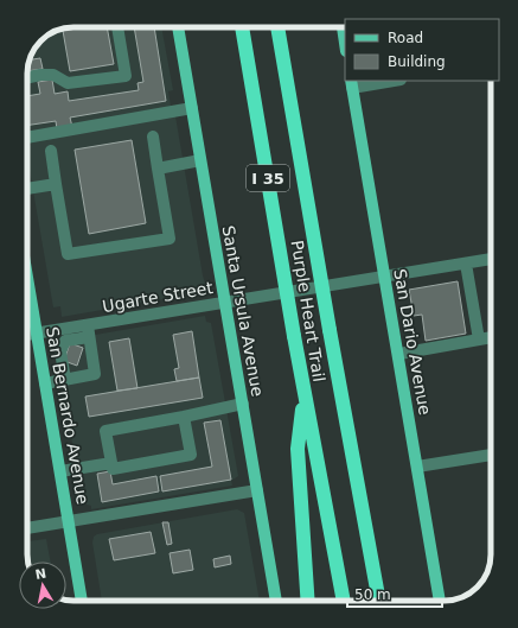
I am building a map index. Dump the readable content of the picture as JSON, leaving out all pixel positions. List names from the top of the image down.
{
  "streets": {
    "highway": ["I 35", "Purple Heart Trail"],
    "main road": ["Santa Ursula Avenue", "San Dario Avenue", "San Bernardo Avenue"],
    "street": ["Ugarte Street"]
  },
  "crossings": [
    ["Ugarte Street", "Santa Ursula Avenue"],
    ["Ugarte Street", "San Dario Avenue"],
    ["Ugarte Street", "San Bernardo Avenue"]
  ],
  "legend": ["Road", "Building"],
  "scale_bar": "50 m",
  "north": "top"
}
